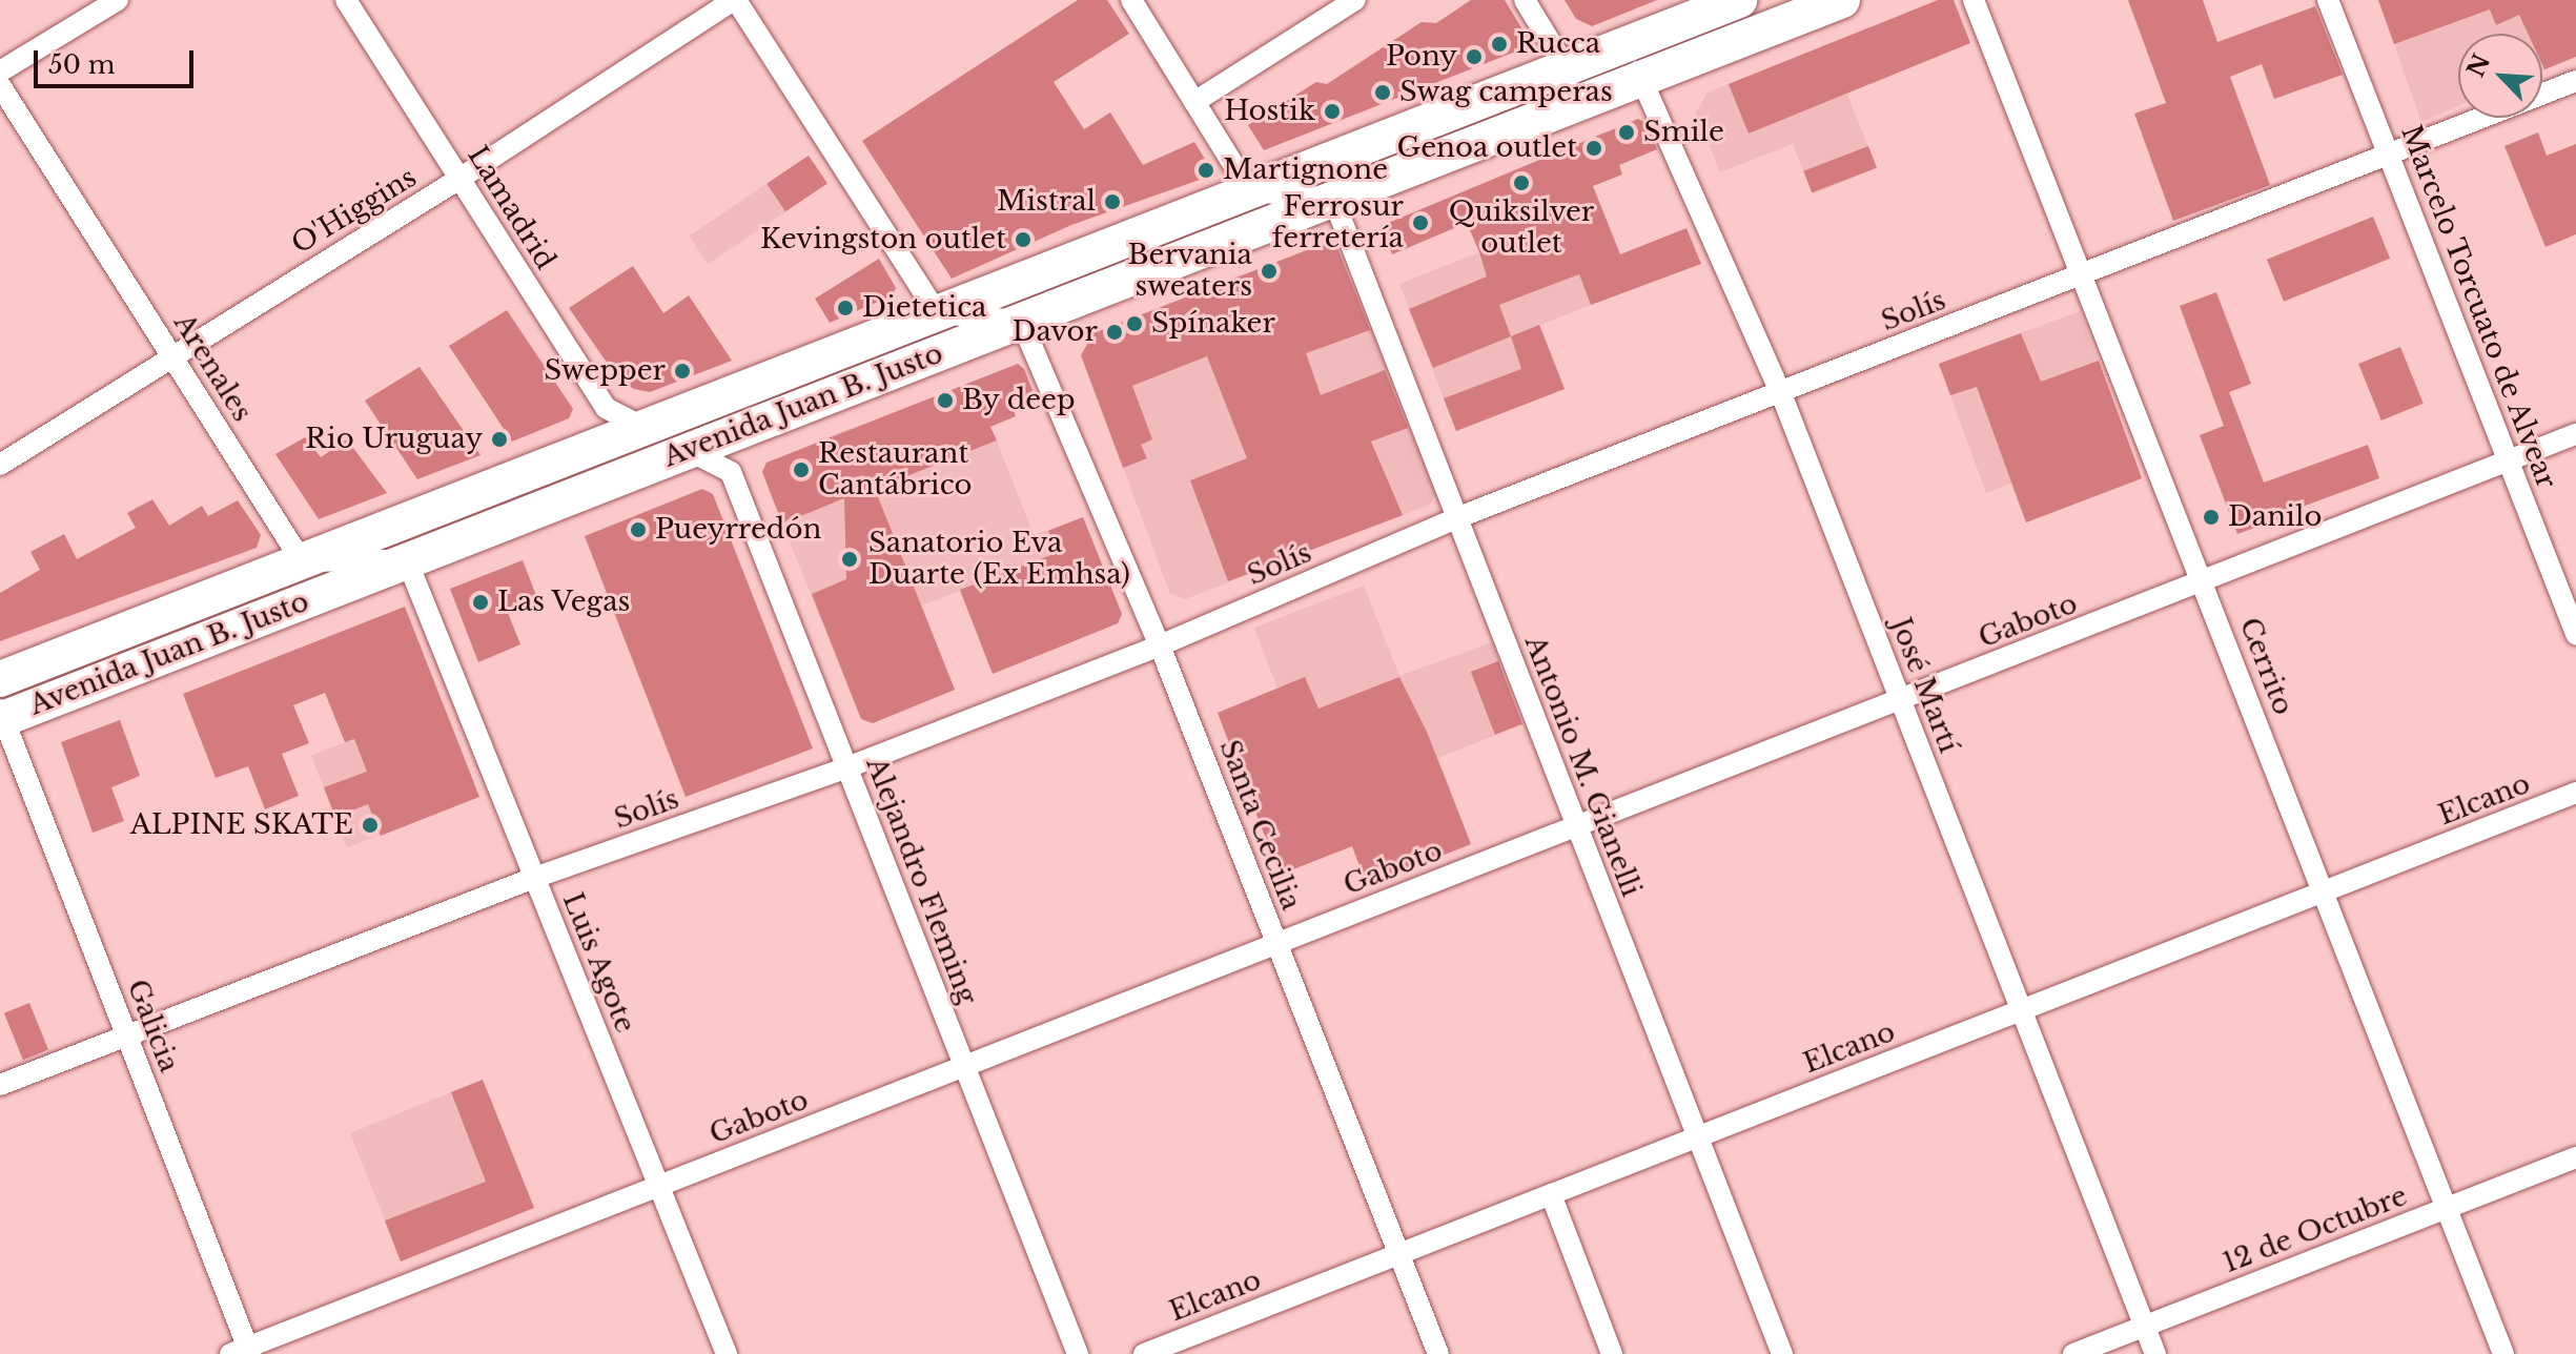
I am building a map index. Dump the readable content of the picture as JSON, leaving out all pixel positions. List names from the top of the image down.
{
  "streets": {
    "main road": ["Avenida Juan B. Justo"],
    "street": [
      "Lamadrid",
      "O'Higgins",
      "Marcelo Torcuato de Alvear",
      "Solís",
      "Arenales",
      "Gaboto",
      "Cerrito",
      "José Martí",
      "Antonio M. Gianelli",
      "Elcano",
      "Santa Cecilia",
      "Alejandro Fleming",
      "Luis Agote",
      "Galicia",
      "12 de Octubre"
    ]
  },
  "crossings": [
    ["Lamadrid", "O'Higgins"],
    ["Lamadrid", "Avenida Juan B. Justo"],
    ["Lamadrid", "Alejandro Fleming"],
    ["O'Higgins", "Arenales"],
    ["Marcelo Torcuato de Alvear", "Solís"],
    ["Marcelo Torcuato de Alvear", "Gaboto"],
    ["Solís", "Cerrito"],
    ["Solís", "José Martí"],
    ["Solís", "Antonio M. Gianelli"],
    ["Solís", "Santa Cecilia"],
    ["Solís", "Alejandro Fleming"],
    ["Solís", "Luis Agote"],
    ["Solís", "Galicia"],
    ["Arenales", "Avenida Juan B. Justo"],
    ["Avenida Juan B. Justo", "José Martí"],
    ["Avenida Juan B. Justo", "Antonio M. Gianelli"],
    ["Avenida Juan B. Justo", "Santa Cecilia"],
    ["Avenida Juan B. Justo", "Alejandro Fleming"],
    ["Avenida Juan B. Justo", "Luis Agote"],
    ["Avenida Juan B. Justo", "Galicia"],
    ["Gaboto", "Cerrito"],
    ["Gaboto", "José Martí"],
    ["Gaboto", "Antonio M. Gianelli"],
    ["Gaboto", "Santa Cecilia"],
    ["Gaboto", "Alejandro Fleming"],
    ["Gaboto", "Luis Agote"],
    ["Gaboto", "Galicia"],
    ["Cerrito", "Elcano"],
    ["Cerrito", "12 de Octubre"],
    ["José Martí", "Elcano"],
    ["José Martí", "12 de Octubre"],
    ["Antonio M. Gianelli", "Elcano"],
    ["Elcano", "Santa Cecilia"]
  ],
  "places": [
    "Rucca",
    "Pony",
    "Swag camperas",
    "Hostik",
    "Smile",
    "Genoa outlet",
    "Martignone",
    "Quiksilver outlet",
    "Mistral",
    "Ferrosur ferretería",
    "Kevingston outlet",
    "Bervania sweaters",
    "Dietetica",
    "Spínaker",
    "Davor",
    "Swepper",
    "By deep",
    "Rio Uruguay",
    "Restaurant Cantábrico",
    "Danilo",
    "Pueyrredón",
    "Sanatorio Eva Duarte (Ex Emhsa)",
    "Las Vegas",
    "ALPINE SKATE"
  ],
  "scale_bar": "50 m",
  "north": "top left"
}
